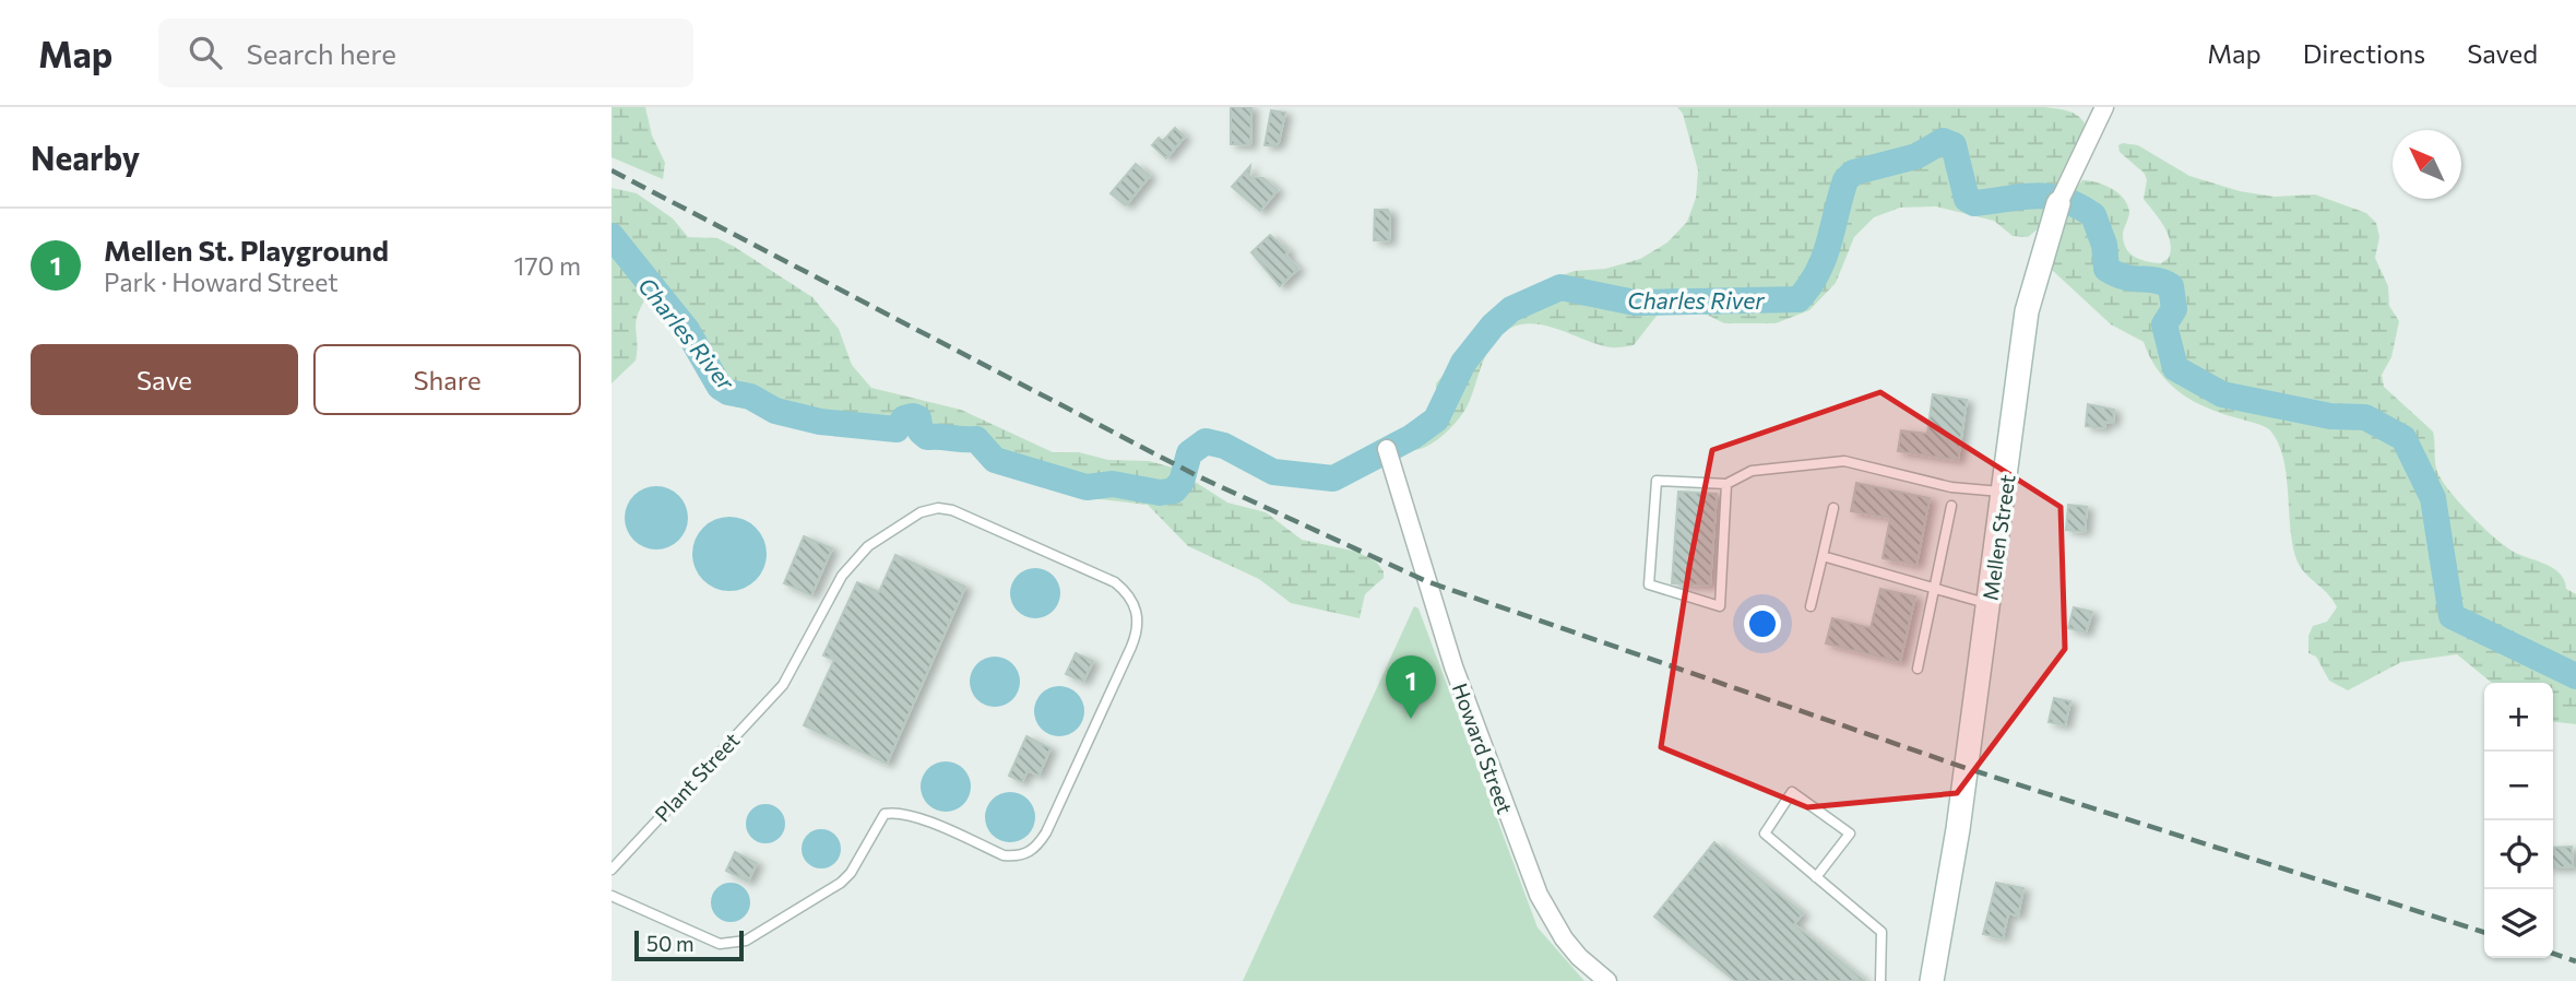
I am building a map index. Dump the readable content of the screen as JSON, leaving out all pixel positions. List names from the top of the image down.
{
  "streets": {
    "street": ["Mellen Street", "Howard Street"],
    "lane": ["Plant Street"]
  },
  "water": ["Charles River"],
  "scale_bar": "50 m",
  "north": "top left",
  "page": {
    "header": "Map",
    "search": "Search here",
    "nav": ["Map", "Directions", "Saved"],
    "heading": "Nearby",
    "list": [
      {
        "mark": "1",
        "name": "Mellen St. Playground",
        "note": "Park · Howard Street",
        "value": "170 m"
      }
    ],
    "buttons": ["Save", "Share"],
    "pins": "1",
    "map_buttons": ["+", "−"],
    "scale": "50 m"
  }
}
